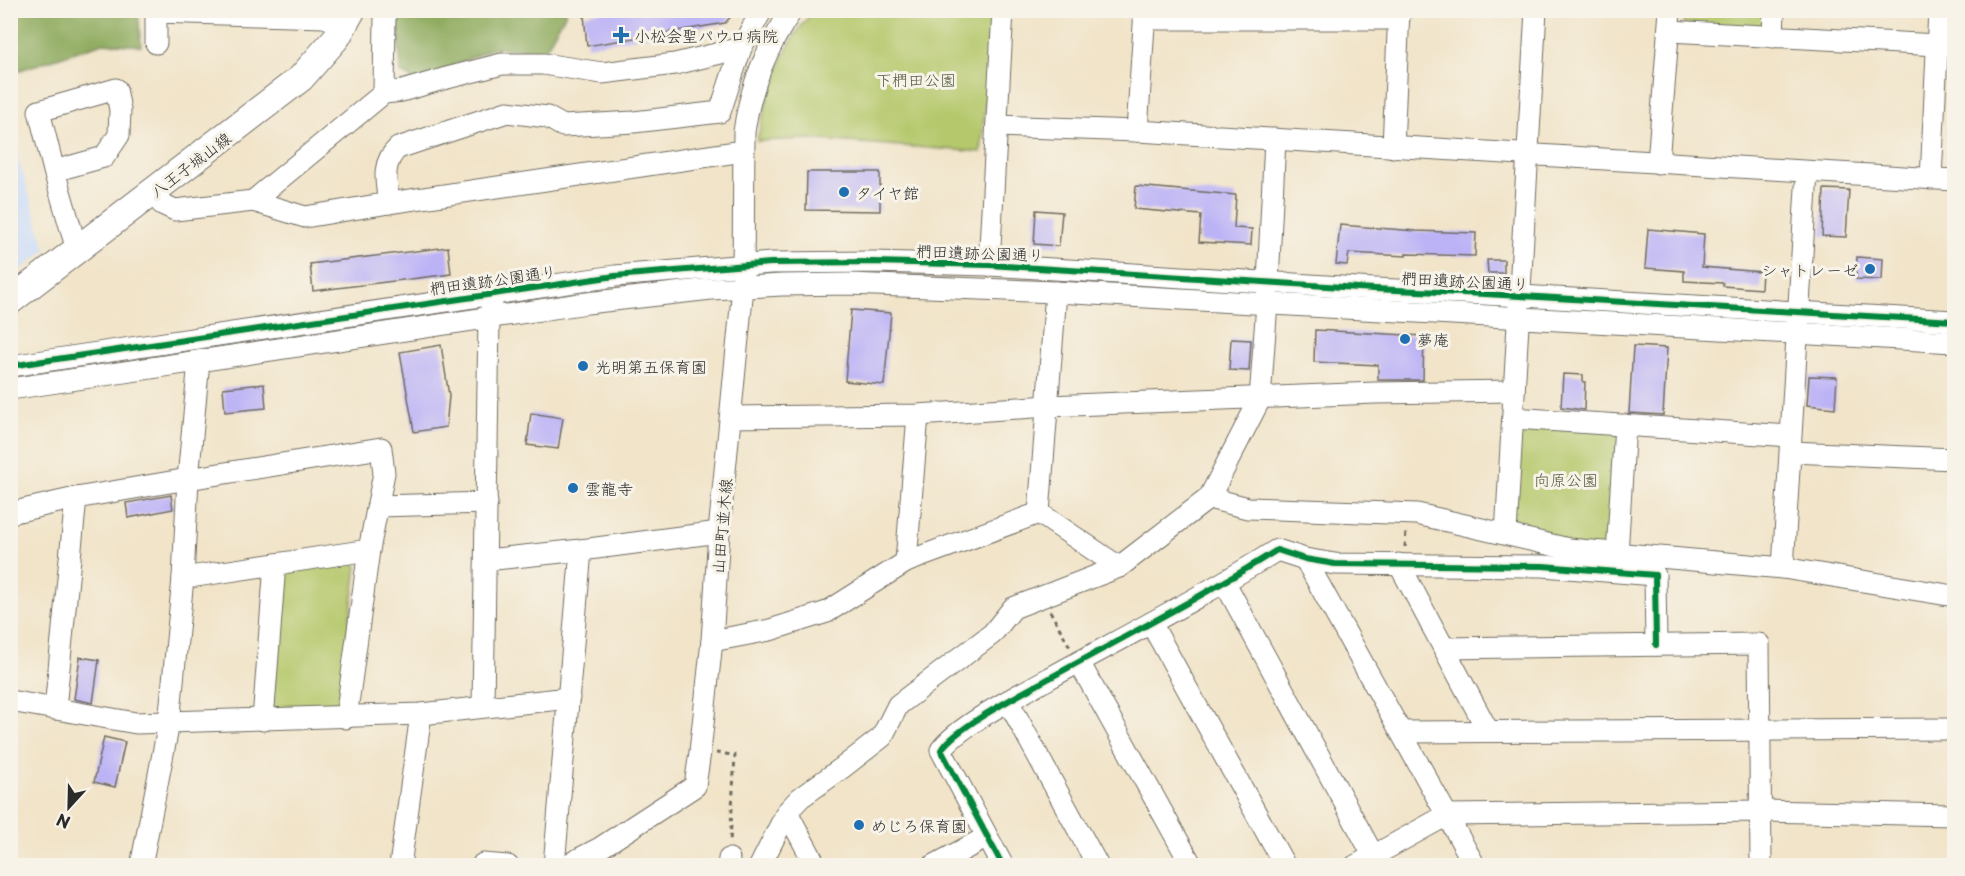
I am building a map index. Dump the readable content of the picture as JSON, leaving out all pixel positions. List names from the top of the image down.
{
  "streets": {
    "main road": ["八王子城山線"],
    "street": ["椚田遺跡公園通り", "山田町並木線"]
  },
  "crossings": [
    ["椚田遺跡公園通り", "山田町並木線"]
  ],
  "parks": ["下椚田公園", "向原公園"],
  "places": {
    "health": ["小松会聖パウロ病院"],
    "other": [
      "タイヤ館",
      "シャトレーゼ",
      "夢庵",
      "光明第五保育園",
      "雲龍寺",
      "めじろ保育園"
    ]
  },
  "north": "bottom"
}
